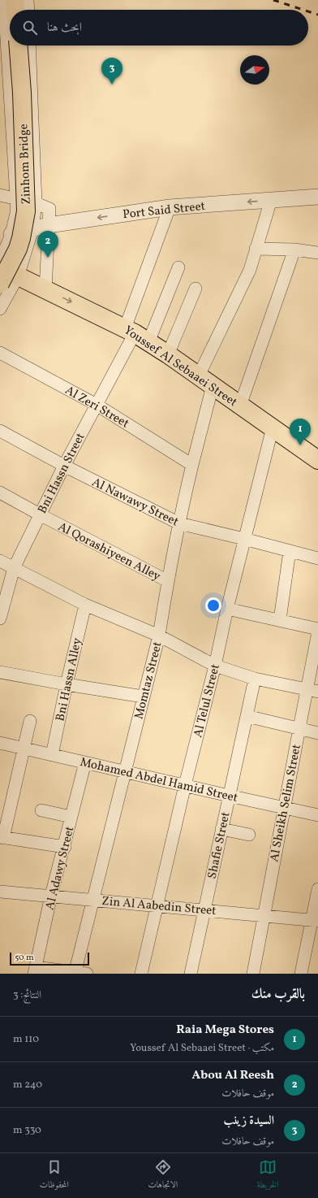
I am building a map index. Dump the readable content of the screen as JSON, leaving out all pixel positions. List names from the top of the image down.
{
  "streets": {
    "main road": ["Zinhom Bridge", "Youssef Al Sebaaei Street"],
    "street": [
      "Port Said Street",
      "Al Zeri Street",
      "Bni Hassn Street",
      "Al Nawawy Street",
      "Al Qorashiyeen Alley",
      "Bni Hassn Alley",
      "Momtaz Street",
      "Al Telul Street",
      "Mohamed Abdel Hamid Street",
      "Al Sheikh Selim Street",
      "Shafie Street",
      "Al Adawy Street",
      "Zin Al Aabedin Street"
    ]
  },
  "crossings": [
    ["Youssef Al Sebaaei Street", "Bni Hassn Street"],
    ["Youssef Al Sebaaei Street", "Momtaz Street"],
    ["Youssef Al Sebaaei Street", "Al Telul Street"],
    ["Al Zeri Street", "Bni Hassn Street"],
    ["Al Zeri Street", "Momtaz Street"],
    ["Bni Hassn Street", "Al Nawawy Street"],
    ["Bni Hassn Street", "Al Qorashiyeen Alley"],
    ["Al Nawawy Street", "Momtaz Street"],
    ["Al Nawawy Street", "Al Telul Street"],
    ["Al Qorashiyeen Alley", "Momtaz Street"],
    ["Bni Hassn Alley", "Mohamed Abdel Hamid Street"],
    ["Momtaz Street", "Mohamed Abdel Hamid Street"],
    ["Momtaz Street", "Zin Al Aabedin Street"],
    ["Al Telul Street", "Mohamed Abdel Hamid Street"],
    ["Al Telul Street", "Zin Al Aabedin Street"],
    ["Mohamed Abdel Hamid Street", "Al Sheikh Selim Street"],
    ["Mohamed Abdel Hamid Street", "Shafie Street"],
    ["Mohamed Abdel Hamid Street", "Al Adawy Street"],
    ["Al Sheikh Selim Street", "Zin Al Aabedin Street"],
    ["Shafie Street", "Zin Al Aabedin Street"],
    ["Al Adawy Street", "Zin Al Aabedin Street"]
  ],
  "one_way": ["Port Said Street"],
  "scale_bar": "50 m",
  "north": "right",
  "page": {
    "search": "ابحث هنا",
    "pins": ["3", "2", "1"],
    "scale": "50 m",
    "heading": ["بالقرب منك", "النتائج: 3"],
    "list": [
      {
        "mark": "1",
        "name": "Raia Mega Stores",
        "note": "مكتب · Youssef Al Sebaaei Street",
        "value": "110 m"
      },
      {
        "mark": "2",
        "name": "Abou Al Reesh",
        "note": "موقف حافلات",
        "value": "240 m"
      },
      {
        "mark": "3",
        "name": "السيدة زينب",
        "note": "موقف حافلات",
        "value": "330 m"
      }
    ],
    "nav": ["الخريطة", "الاتجاهات", "المحفوظات"]
  }
}
